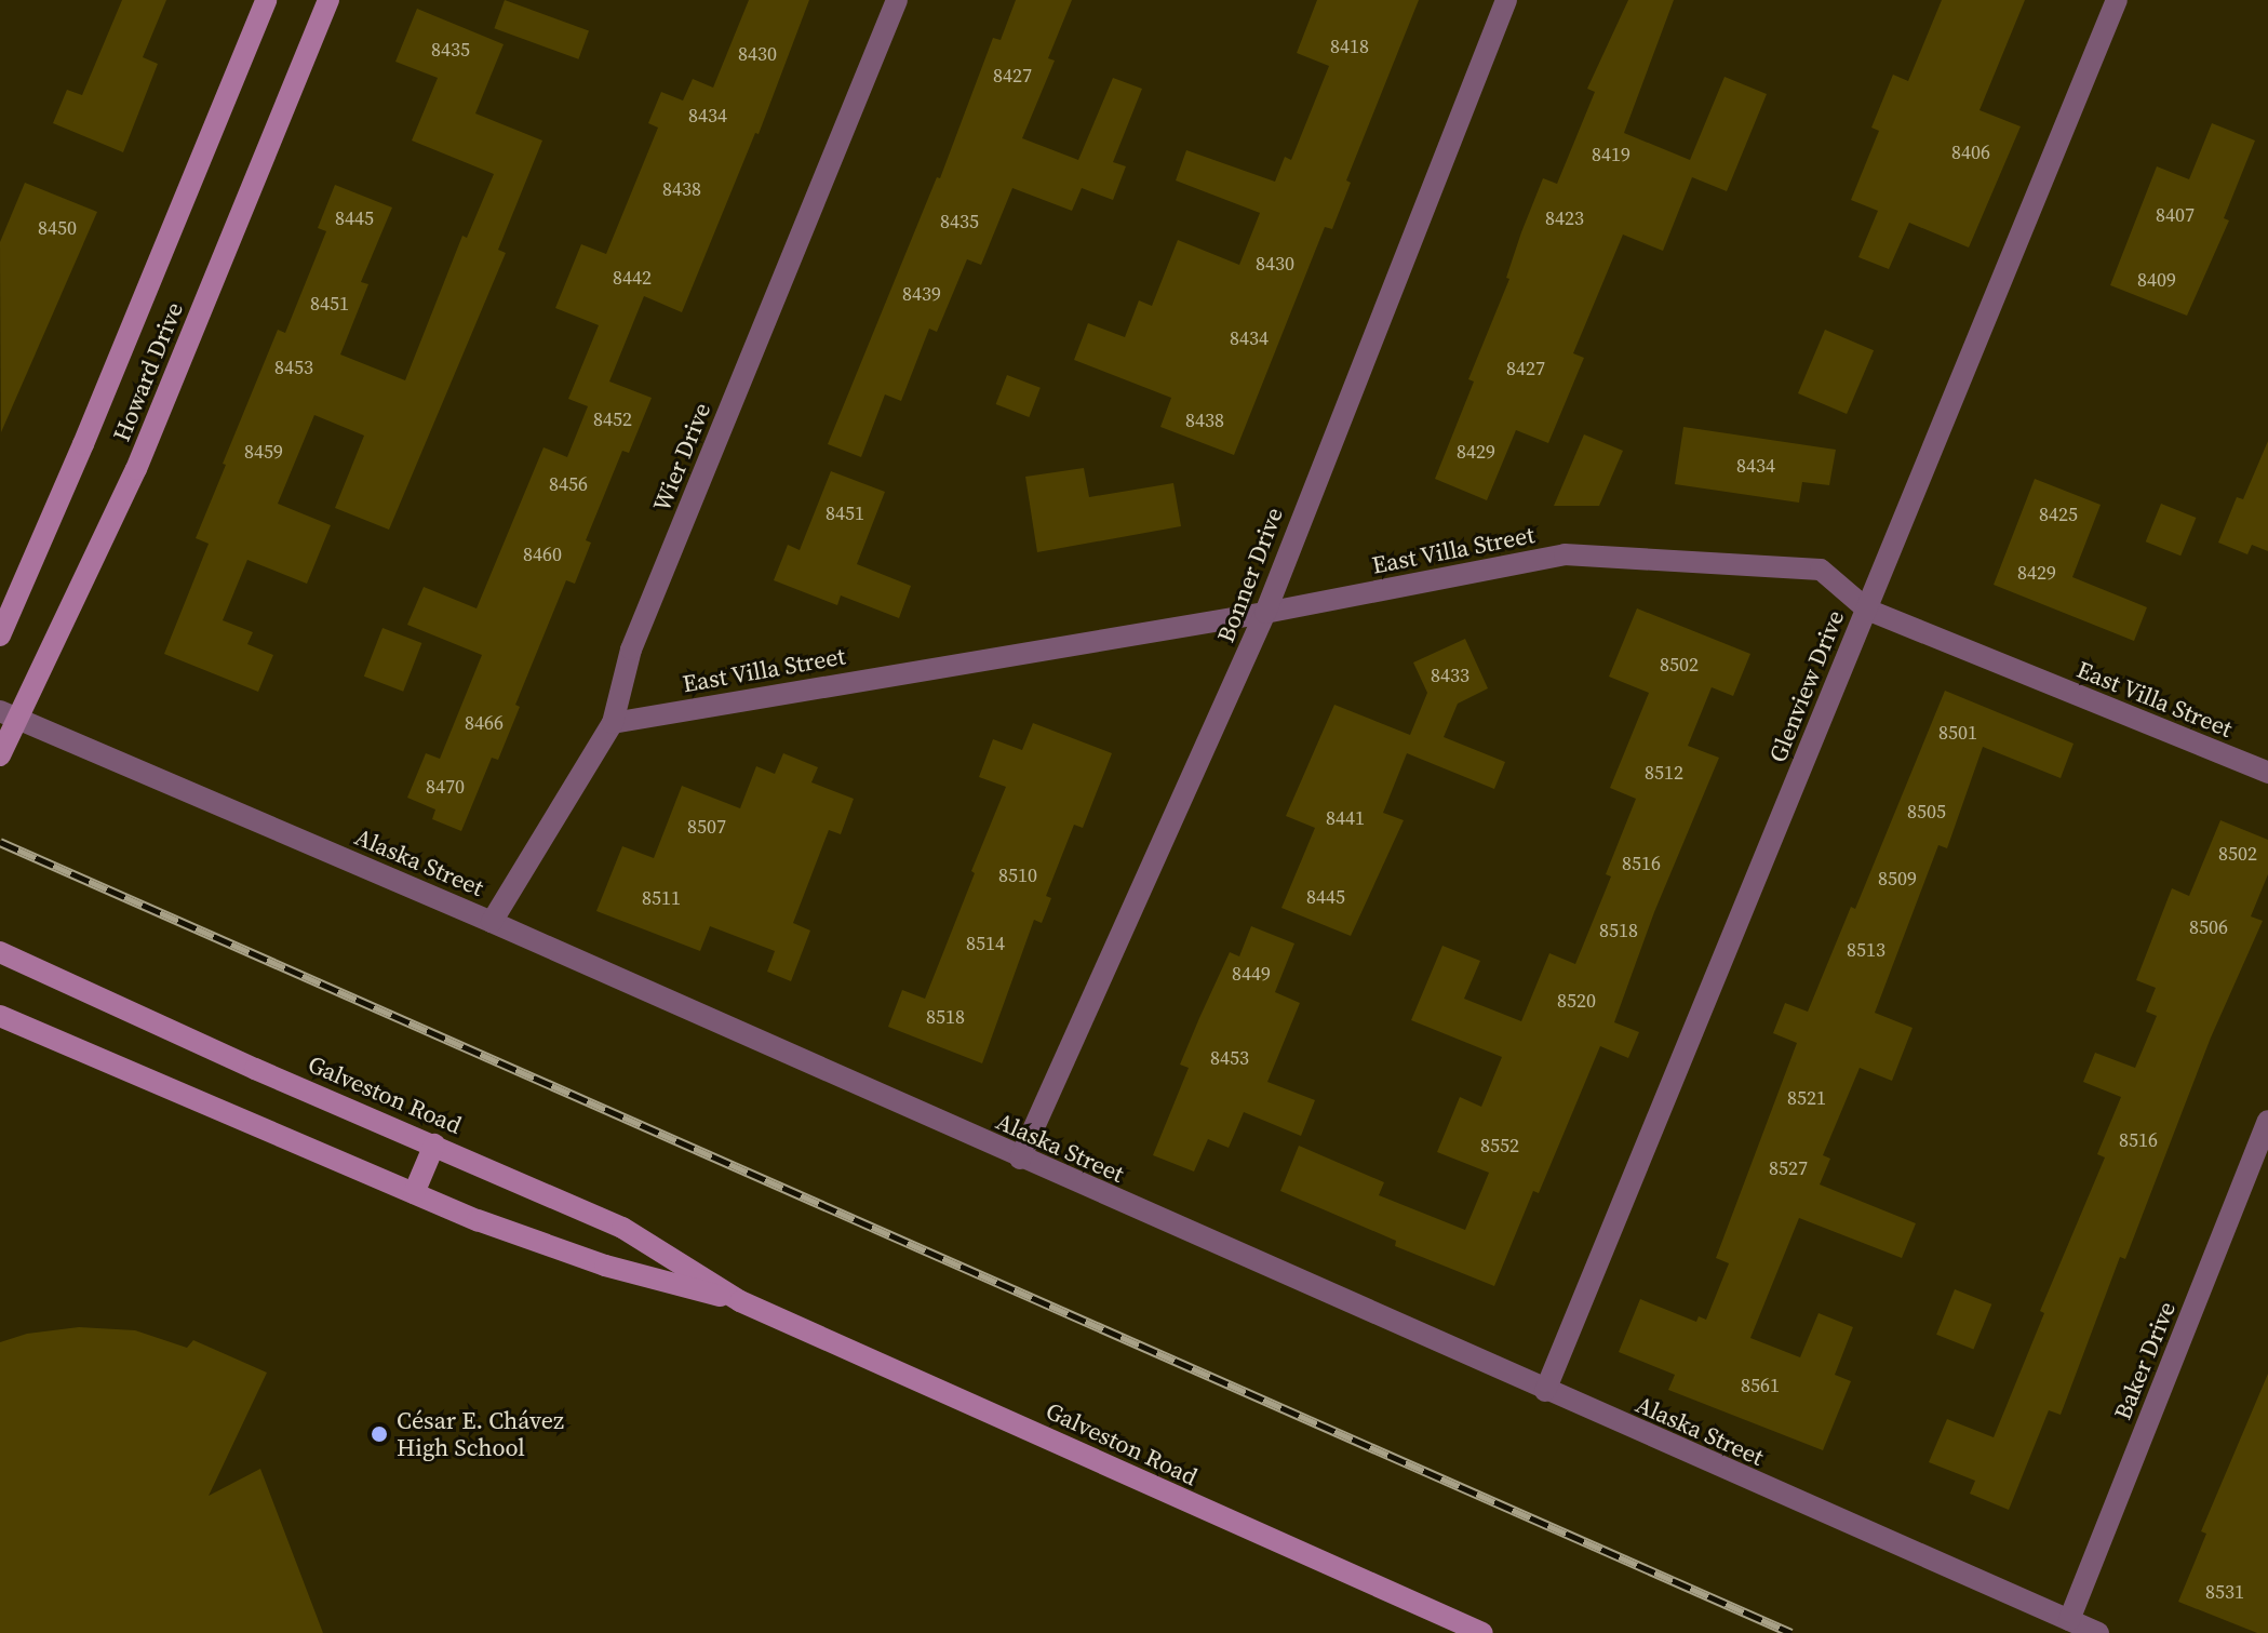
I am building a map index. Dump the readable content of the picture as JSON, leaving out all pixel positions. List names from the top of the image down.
{
  "streets": {
    "main road": ["Howard Drive", "Galveston Road"],
    "street": [
      "Wier Drive",
      "East Villa Street",
      "Bonner Drive",
      "Glenview Drive",
      "Alaska Street",
      "Baker Drive"
    ]
  },
  "crossings": [
    ["Howard Drive", "Alaska Street"],
    ["Wier Drive", "East Villa Street"],
    ["Wier Drive", "Alaska Street"],
    ["East Villa Street", "Bonner Drive"],
    ["East Villa Street", "Glenview Drive"],
    ["Bonner Drive", "Alaska Street"],
    ["Glenview Drive", "Alaska Street"],
    ["Alaska Street", "Baker Drive"]
  ],
  "places": ["César E. Chávez High School"],
  "house_numbers": [
    "8418",
    "8435",
    "8430",
    "8427",
    "8434",
    "8406",
    "8419",
    "8438",
    "8407",
    "8445",
    "8423",
    "8435",
    "8450",
    "8430",
    "8442",
    "8409",
    "8439",
    "8451",
    "8434",
    "8453",
    "8427",
    "8452",
    "8438",
    "8459",
    "8429",
    "8434",
    "8456",
    "8451",
    "8425",
    "8460",
    "8429",
    "8502",
    "8433",
    "8466",
    "8501",
    "8512",
    "8470",
    "8505",
    "8441",
    "8507",
    "8502",
    "8516",
    "8510",
    "8509",
    "8445",
    "8511",
    "8506",
    "8518",
    "8514",
    "8513",
    "8449",
    "8520",
    "8518",
    "8453",
    "8521",
    "8516",
    "8552",
    "8527",
    "8561",
    "8531"
  ]
}
